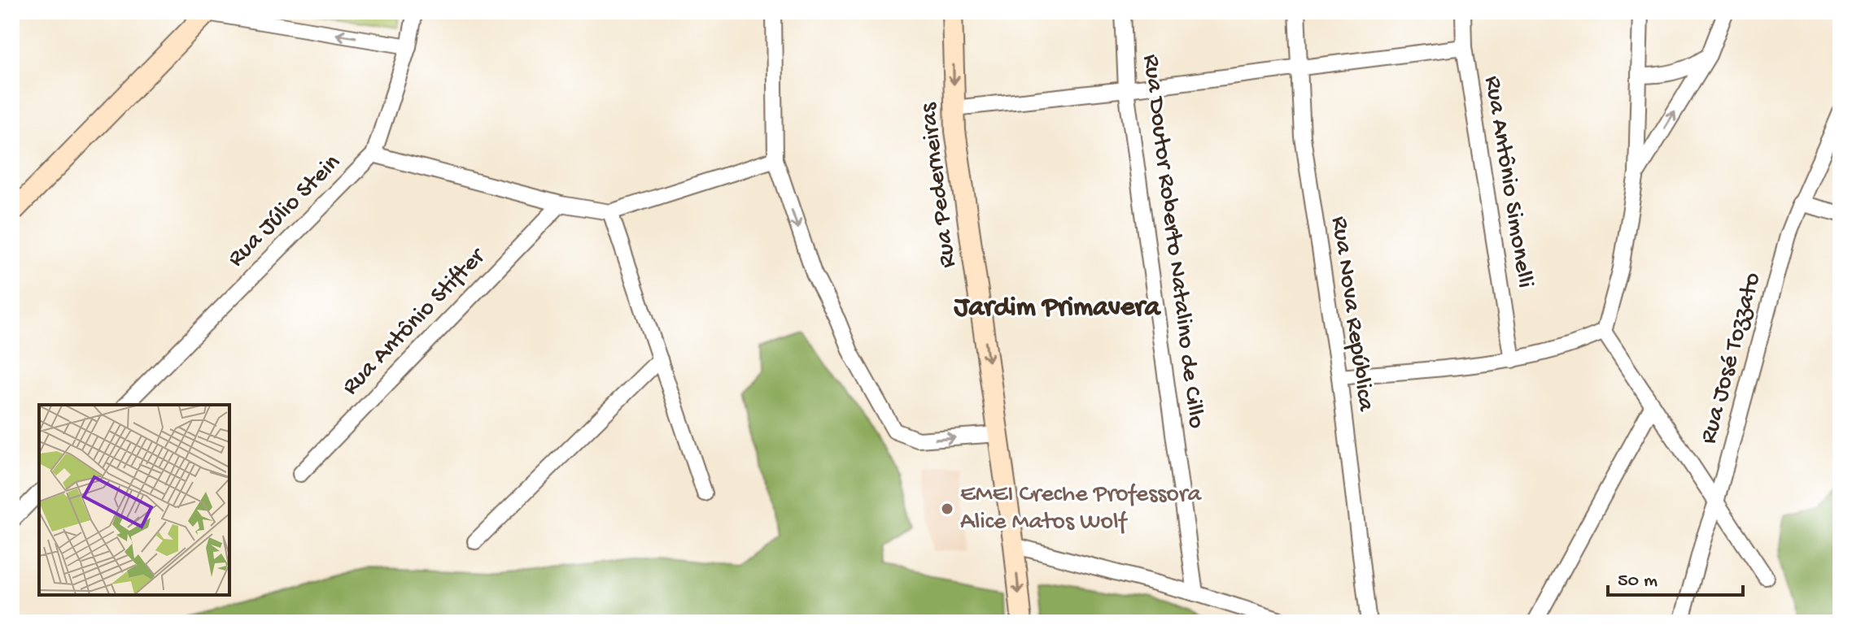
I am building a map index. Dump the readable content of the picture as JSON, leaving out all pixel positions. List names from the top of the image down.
{
  "streets": {
    "street": [
      "Rua Antônio Simonelli",
      "Rua Pederneiras",
      "Rua Júlio Stein",
      "Rua Doutor Roberto Natalino de Cillo",
      "Rua Nova República",
      "Rua Antônio Stifter",
      "Rua José Tozzato"
    ]
  },
  "one_way": ["Rua Pederneiras"],
  "districts": ["Jardim Primavera"],
  "places": ["EMEI Creche Professora Alice Matos Wolf"],
  "scale_bar": "50 m"
}
